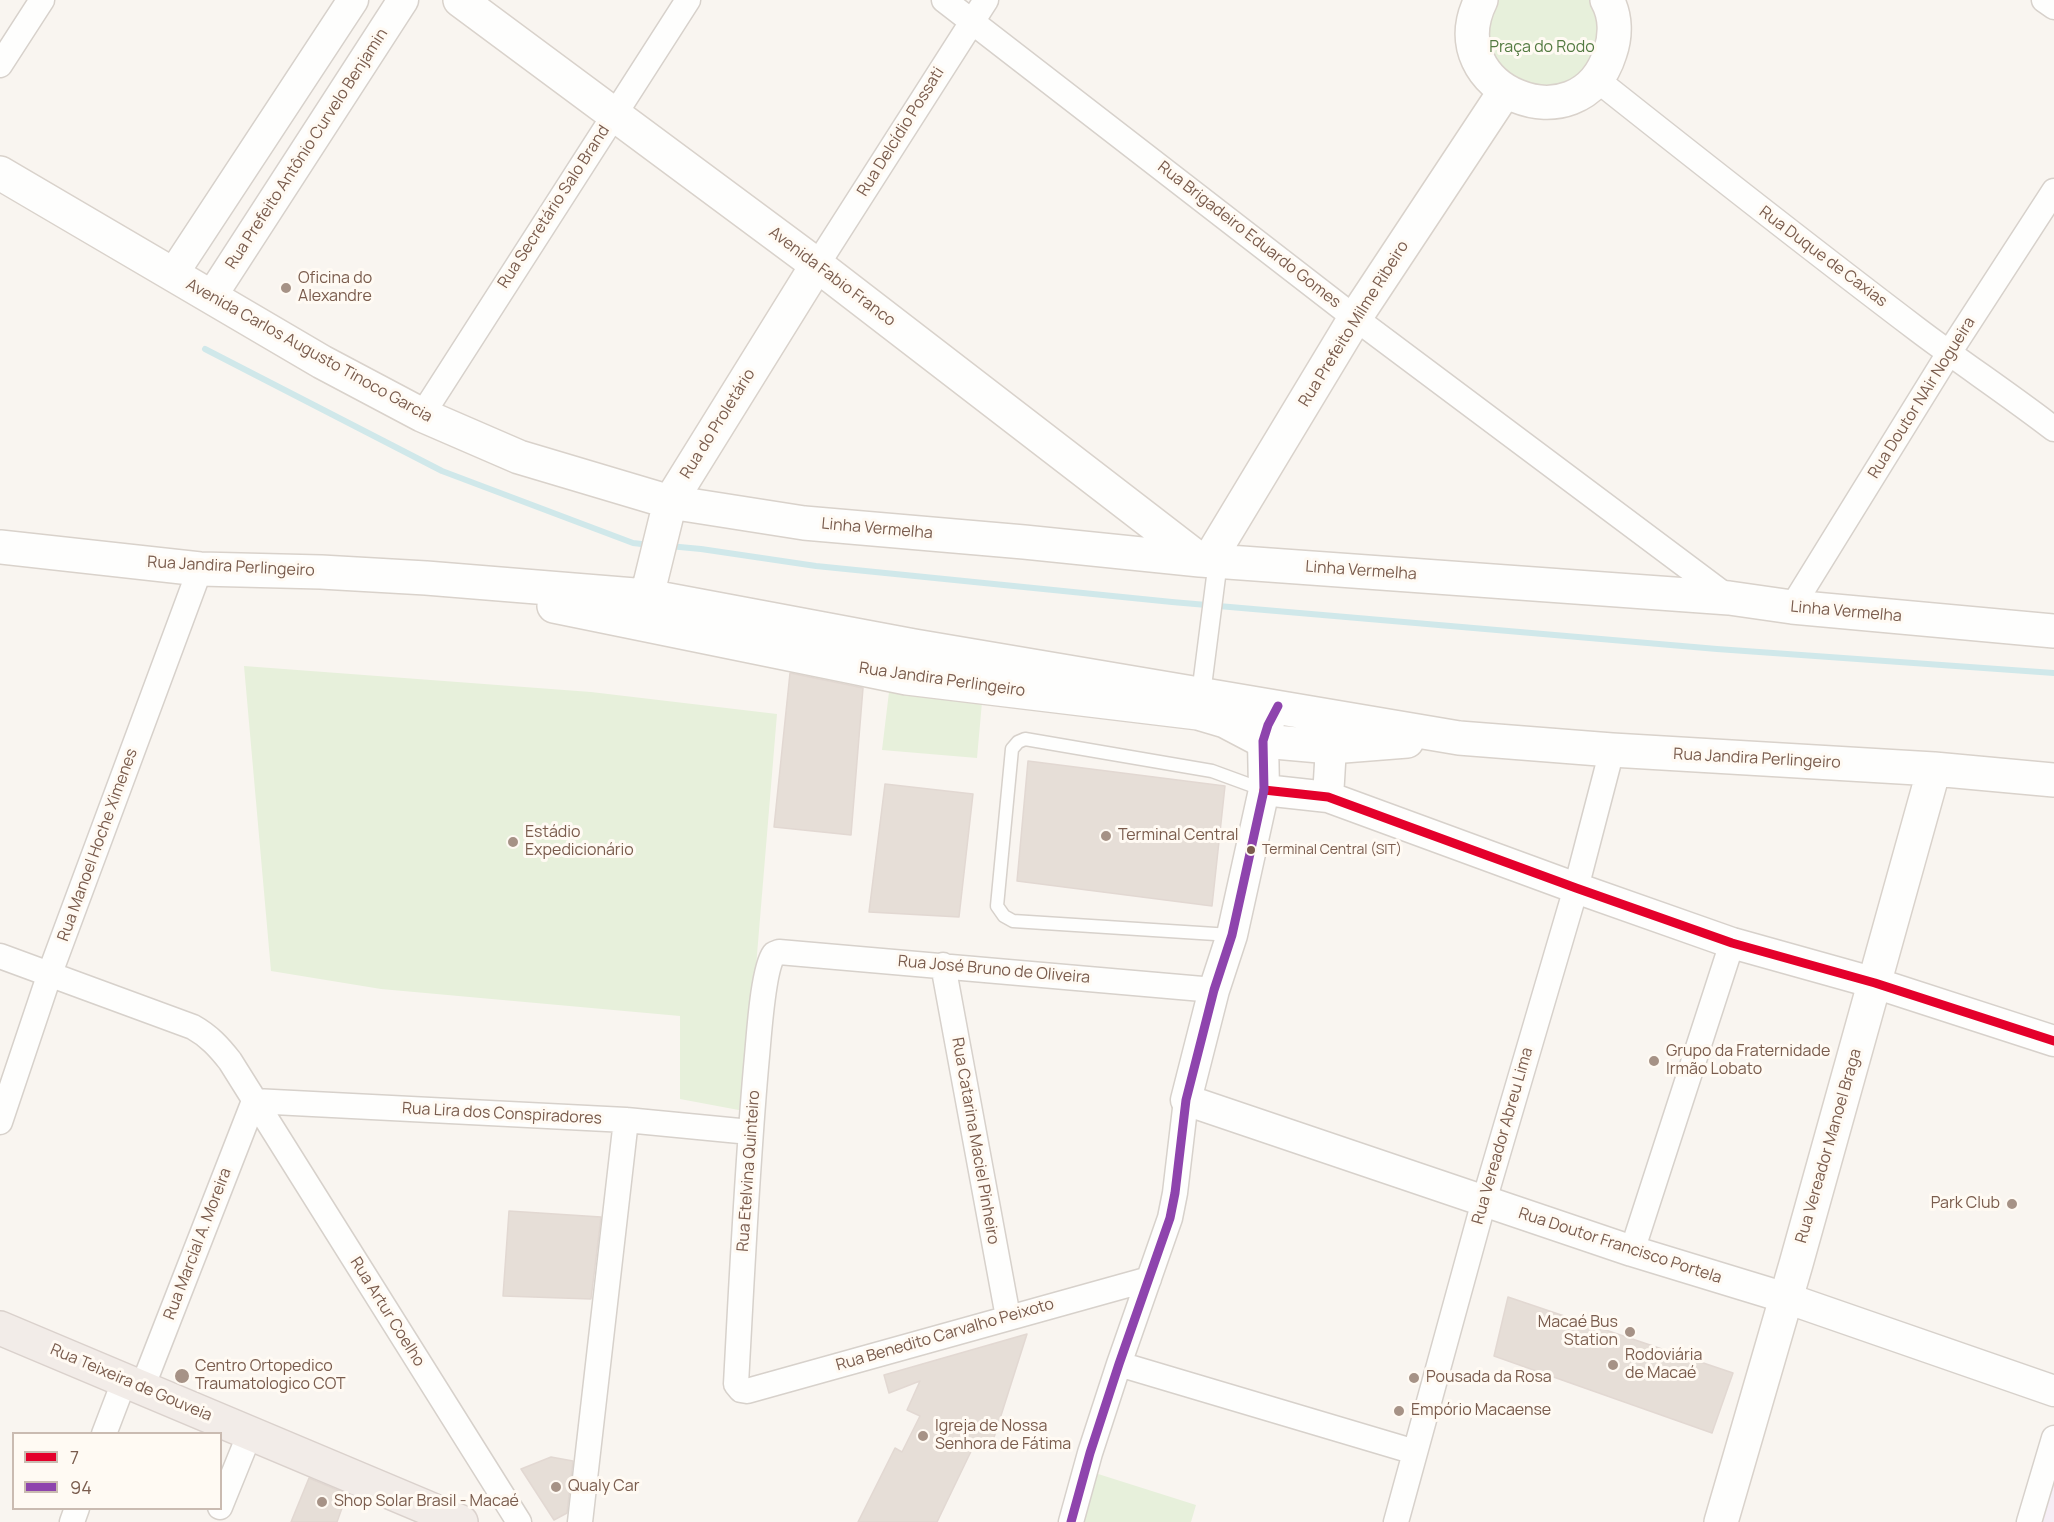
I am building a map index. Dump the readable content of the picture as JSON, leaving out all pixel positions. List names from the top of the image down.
{
  "streets": {
    "highway": ["Rua Teixeira de Gouveia"],
    "main road": [
      "Avenida Fabio Franco",
      "Rua Prefeito Milme Ribeiro",
      "Avenida Carlos Augusto Tinoco Garcia",
      "Rua do Proletário",
      "Linha Vermelha",
      "Rua Jandira Perlingeiro",
      "Rua Vereador Manoel Braga"
    ],
    "street": [
      "Rua Delcídio Possati",
      "Rua Prefeito Antônio Curvelo Benjamin",
      "Rua Secretário Salo Brand",
      "Rua Brigadeiro Eduardo Gomes",
      "Rua Duque de Caxias",
      "Rua Doutor NAir Nogueira",
      "Rua Manoel Hoche Ximenes",
      "Rua José Bruno de Oliveira",
      "Rua Lira dos Conspiradores",
      "Rua Vereador Abreu Lima",
      "Rua Catarina Maciel Pinheiro",
      "Rua Etelvina Quinteiro",
      "Rua Marcial A. Moreira",
      "Rua Doutor Francisco Portela",
      "Rua Artur Coelho",
      "Rua Benedito Carvalho Peixoto"
    ]
  },
  "crossings": [
    ["Rua Delcídio Possati", "Rua Brigadeiro Eduardo Gomes"],
    ["Rua Delcídio Possati", "Avenida Fabio Franco"],
    ["Rua Delcídio Possati", "Rua do Proletário"],
    ["Rua Prefeito Antônio Curvelo Benjamin", "Avenida Carlos Augusto Tinoco Garcia"],
    ["Rua Secretário Salo Brand", "Avenida Fabio Franco"],
    ["Rua Secretário Salo Brand", "Avenida Carlos Augusto Tinoco Garcia"],
    ["Rua Brigadeiro Eduardo Gomes", "Rua Prefeito Milme Ribeiro"],
    ["Rua Brigadeiro Eduardo Gomes", "Linha Vermelha"],
    ["Rua Duque de Caxias", "Rua Doutor NAir Nogueira"],
    ["Avenida Fabio Franco", "Rua Prefeito Milme Ribeiro"],
    ["Avenida Fabio Franco", "Rua do Proletário"],
    ["Avenida Fabio Franco", "Linha Vermelha"],
    ["Rua Prefeito Milme Ribeiro", "Linha Vermelha"],
    ["Avenida Carlos Augusto Tinoco Garcia", "Rua do Proletário"],
    ["Avenida Carlos Augusto Tinoco Garcia", "Linha Vermelha"],
    ["Rua Doutor NAir Nogueira", "Linha Vermelha"],
    ["Rua do Proletário", "Linha Vermelha"],
    ["Rua do Proletário", "Rua Jandira Perlingeiro"],
    ["Rua Jandira Perlingeiro", "Rua Manoel Hoche Ximenes"],
    ["Rua Jandira Perlingeiro", "Rua Vereador Abreu Lima"],
    ["Rua Jandira Perlingeiro", "Rua Vereador Manoel Braga"],
    ["Rua Manoel Hoche Ximenes", "Rua Artur Coelho"],
    ["Rua José Bruno de Oliveira", "Rua Catarina Maciel Pinheiro"],
    ["Rua José Bruno de Oliveira", "Rua Etelvina Quinteiro"],
    ["Rua Lira dos Conspiradores", "Rua Etelvina Quinteiro"],
    ["Rua Lira dos Conspiradores", "Rua Marcial A. Moreira"],
    ["Rua Lira dos Conspiradores", "Rua Artur Coelho"],
    ["Rua Vereador Abreu Lima", "Rua Doutor Francisco Portela"],
    ["Rua Catarina Maciel Pinheiro", "Rua Benedito Carvalho Peixoto"],
    ["Rua Vereador Manoel Braga", "Rua Doutor Francisco Portela"],
    ["Rua Etelvina Quinteiro", "Rua Benedito Carvalho Peixoto"],
    ["Rua Marcial A. Moreira", "Rua Artur Coelho"],
    ["Rua Marcial A. Moreira", "Rua Teixeira de Gouveia"]
  ],
  "parks": ["Praça do Rodo"],
  "places": [
    "Oficina do Alexandre",
    "Terminal Central",
    "Estádio Expedicionário",
    "Terminal Central (SIT)",
    "Grupo da Fraternidade Irmão Lobato",
    "Park Club",
    "Macaé Bus Station",
    "Rodoviária de Macaé",
    "Centro Ortopedico Traumatologico COT",
    "Pousada da Rosa",
    "Empório Macaense",
    "Igreja de Nossa Senhora de Fátima",
    "Qualy Car",
    "Shop Solar Brasil - Macaé"
  ],
  "lines": ["transit line 94", "transit line 7"],
  "legend": ["7", "94"]
}
